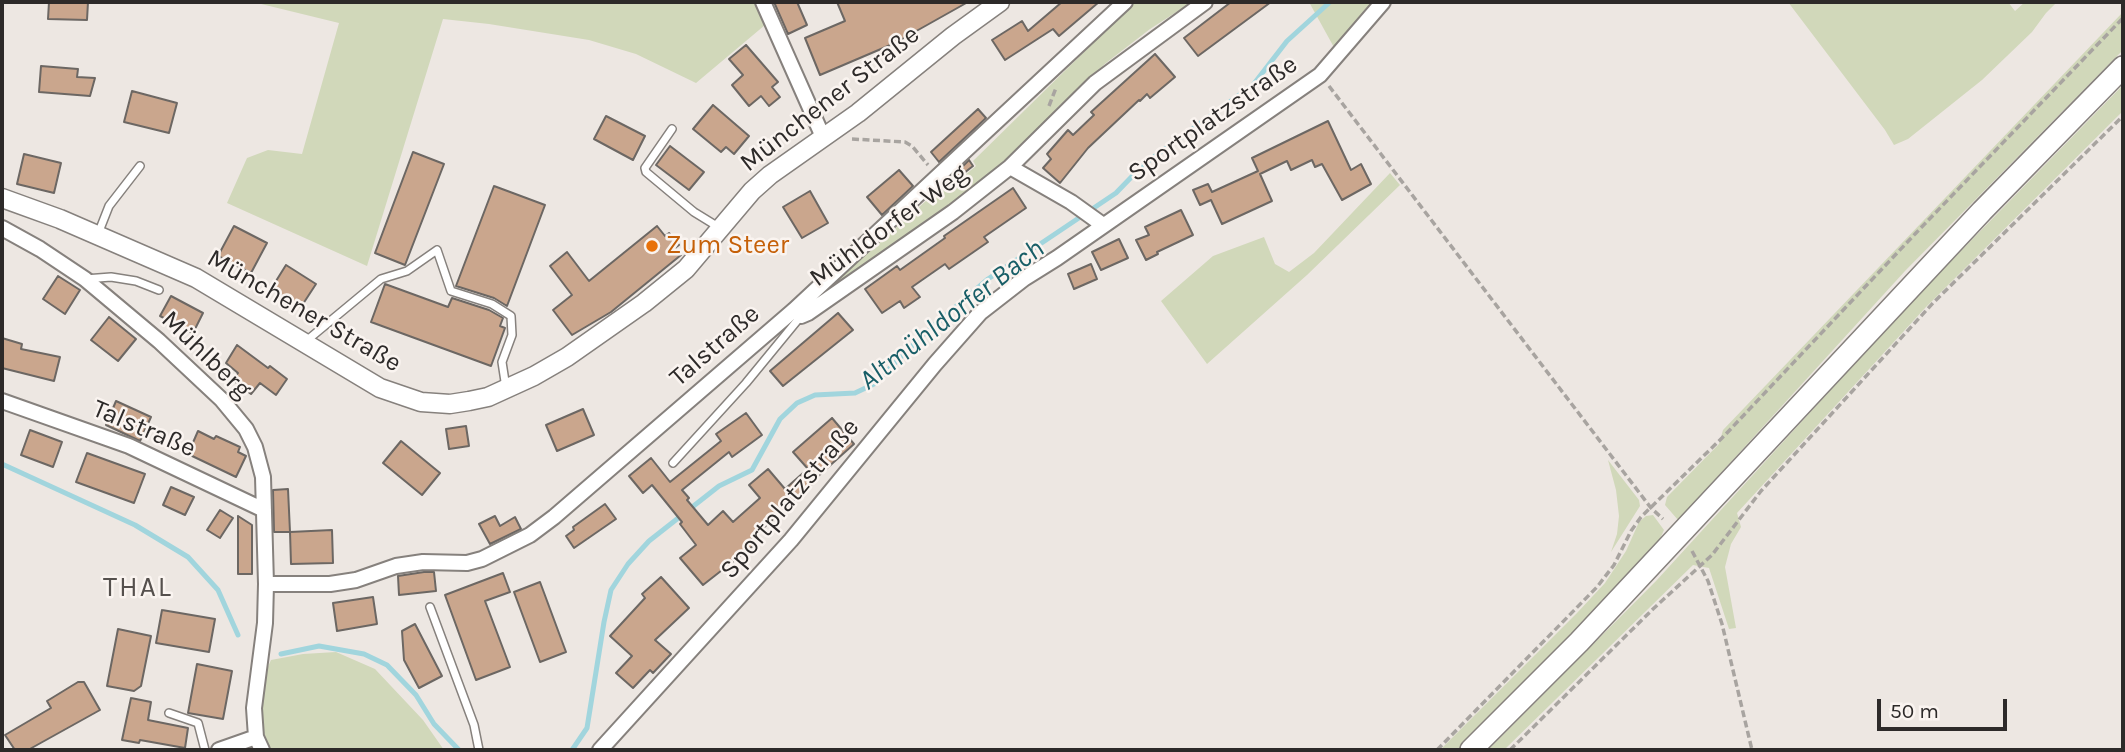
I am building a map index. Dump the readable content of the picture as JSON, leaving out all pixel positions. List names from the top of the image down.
{
  "streets": {
    "street": [
      "Münchener Straße",
      "Sportplatzstraße",
      "Mühldorfer Weg",
      "Talstraße",
      "Mühlberg"
    ]
  },
  "crossings": [
    ["Mühldorfer Weg", "Talstraße"],
    ["Talstraße", "Mühlberg"]
  ],
  "districts": ["THAL"],
  "water": ["Altmühldorfer Bach"],
  "places": ["Zum Steer"],
  "scale_bar": "50 m"
}
